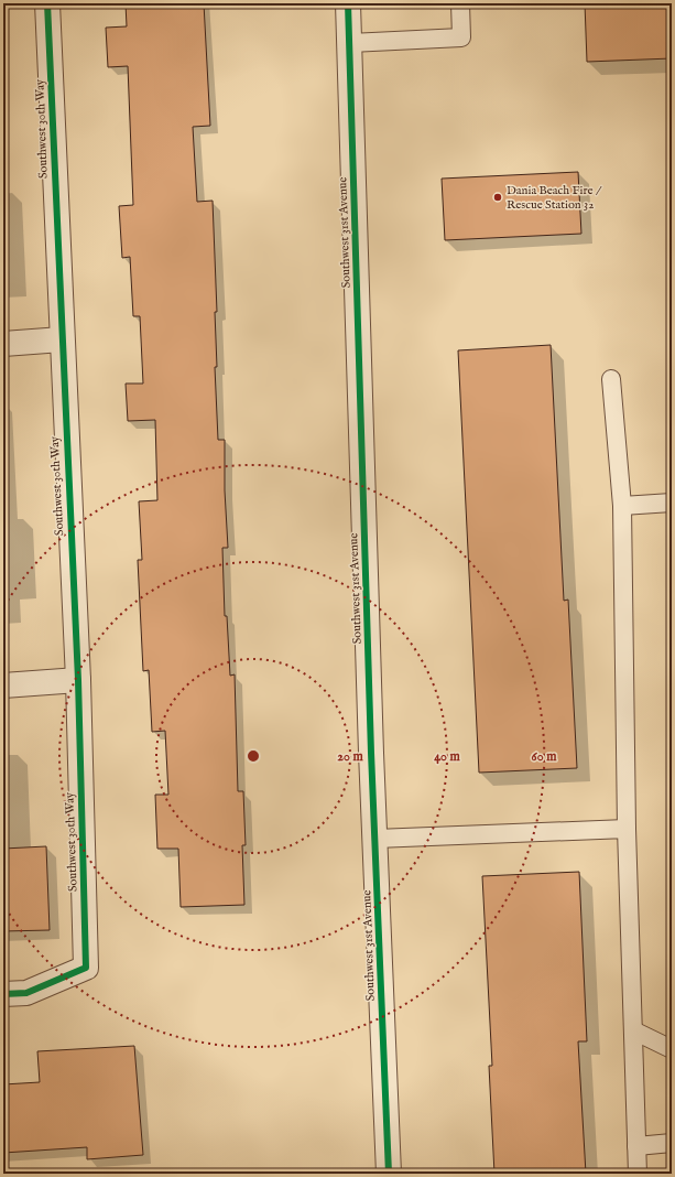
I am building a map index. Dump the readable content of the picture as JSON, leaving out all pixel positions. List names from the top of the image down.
{
  "streets": {
    "street": ["Southwest 30th Way", "Southwest 31st Avenue"]
  },
  "places": ["Dania Beach Fire / Rescue Station 32"],
  "rings": ["20 m", "40 m", "60 m"]
}
